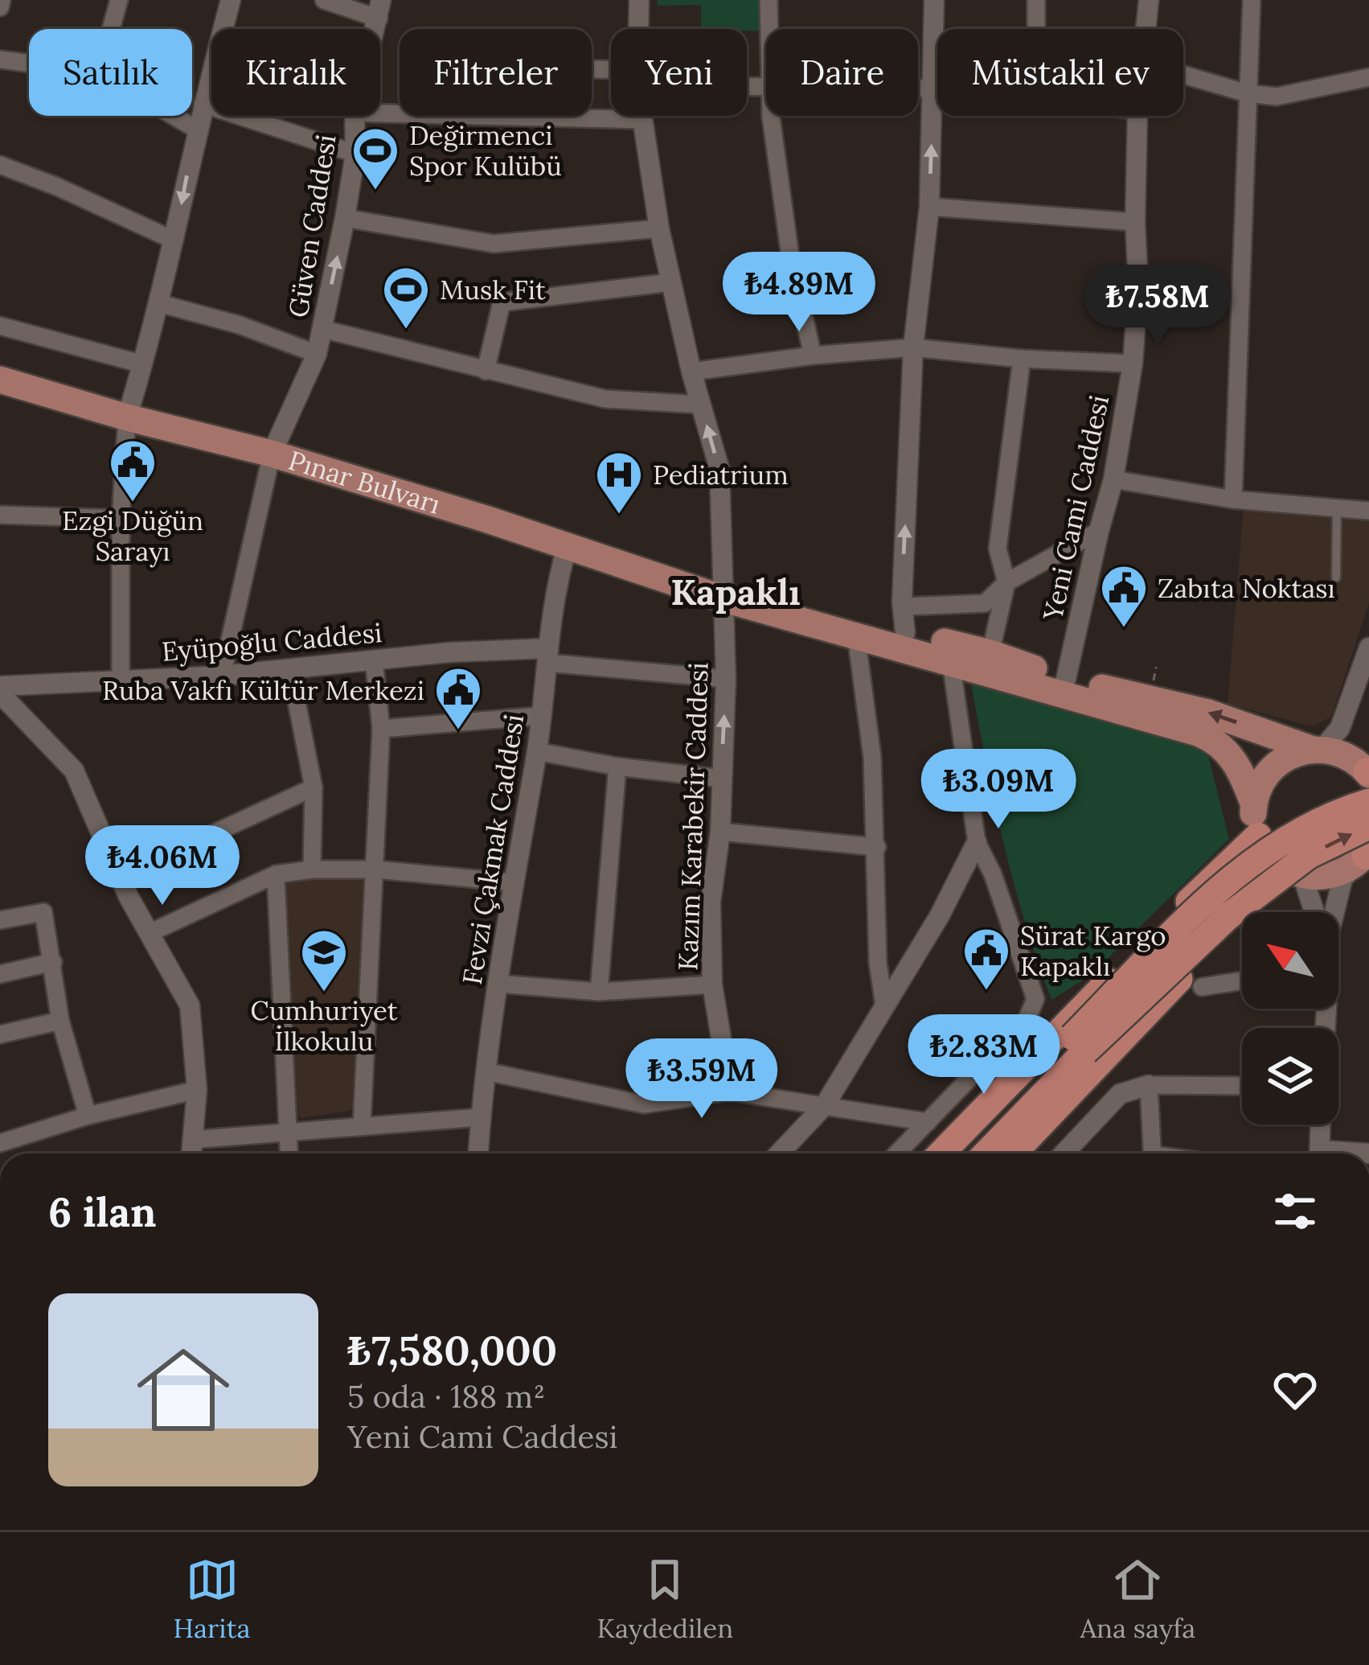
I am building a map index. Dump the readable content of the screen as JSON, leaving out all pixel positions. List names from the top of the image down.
{
  "streets": {
    "main road": ["Pınar Bulvarı"],
    "street": [
      "Güven Caddesi",
      "Yeni Cami Caddesi",
      "Eyüpoğlu Caddesi",
      "Kazım Karabekir Caddesi",
      "Fevzi Çakmak Caddesi"
    ]
  },
  "crossings": [
    ["Güven Caddesi", "Pınar Bulvarı"],
    ["Pınar Bulvarı", "Kazım Karabekir Caddesi"],
    ["Pınar Bulvarı", "Fevzi Çakmak Caddesi"],
    ["Eyüpoğlu Caddesi", "Fevzi Çakmak Caddesi"]
  ],
  "districts": ["Kapaklı"],
  "places": {
    "sports": ["Değirmenci Spor Kulübü", "Musk Fit"],
    "public building": [
      "Ezgi Düğün Sarayı",
      "Zabıta Noktası",
      "Ruba Vakfı Kültür Merkezi",
      "Sürat Kargo Kapaklı"
    ],
    "hospital": ["Pediatrium"],
    "school or university": ["Cumhuriyet İlkokulu"]
  },
  "north": "top left",
  "page": {
    "chip": [
      "Satılık",
      "Kiralık",
      "Filtreler",
      "Yeni",
      "Daire",
      "Müstakil ev"
    ],
    "price": [
      "₺4.89M",
      "₺7.58M",
      "₺3.09M",
      "₺4.06M",
      "₺2.83M",
      "₺3.59M"
    ],
    "heading": "6 ilan",
    "list": [
      {
        "name": "₺7,580,000",
        "note": "5 oda · 188 m² · Yeni Cami Caddesi"
      }
    ],
    "tabs": ["Harita", "Kaydedilen", "Ana sayfa"]
  }
}
